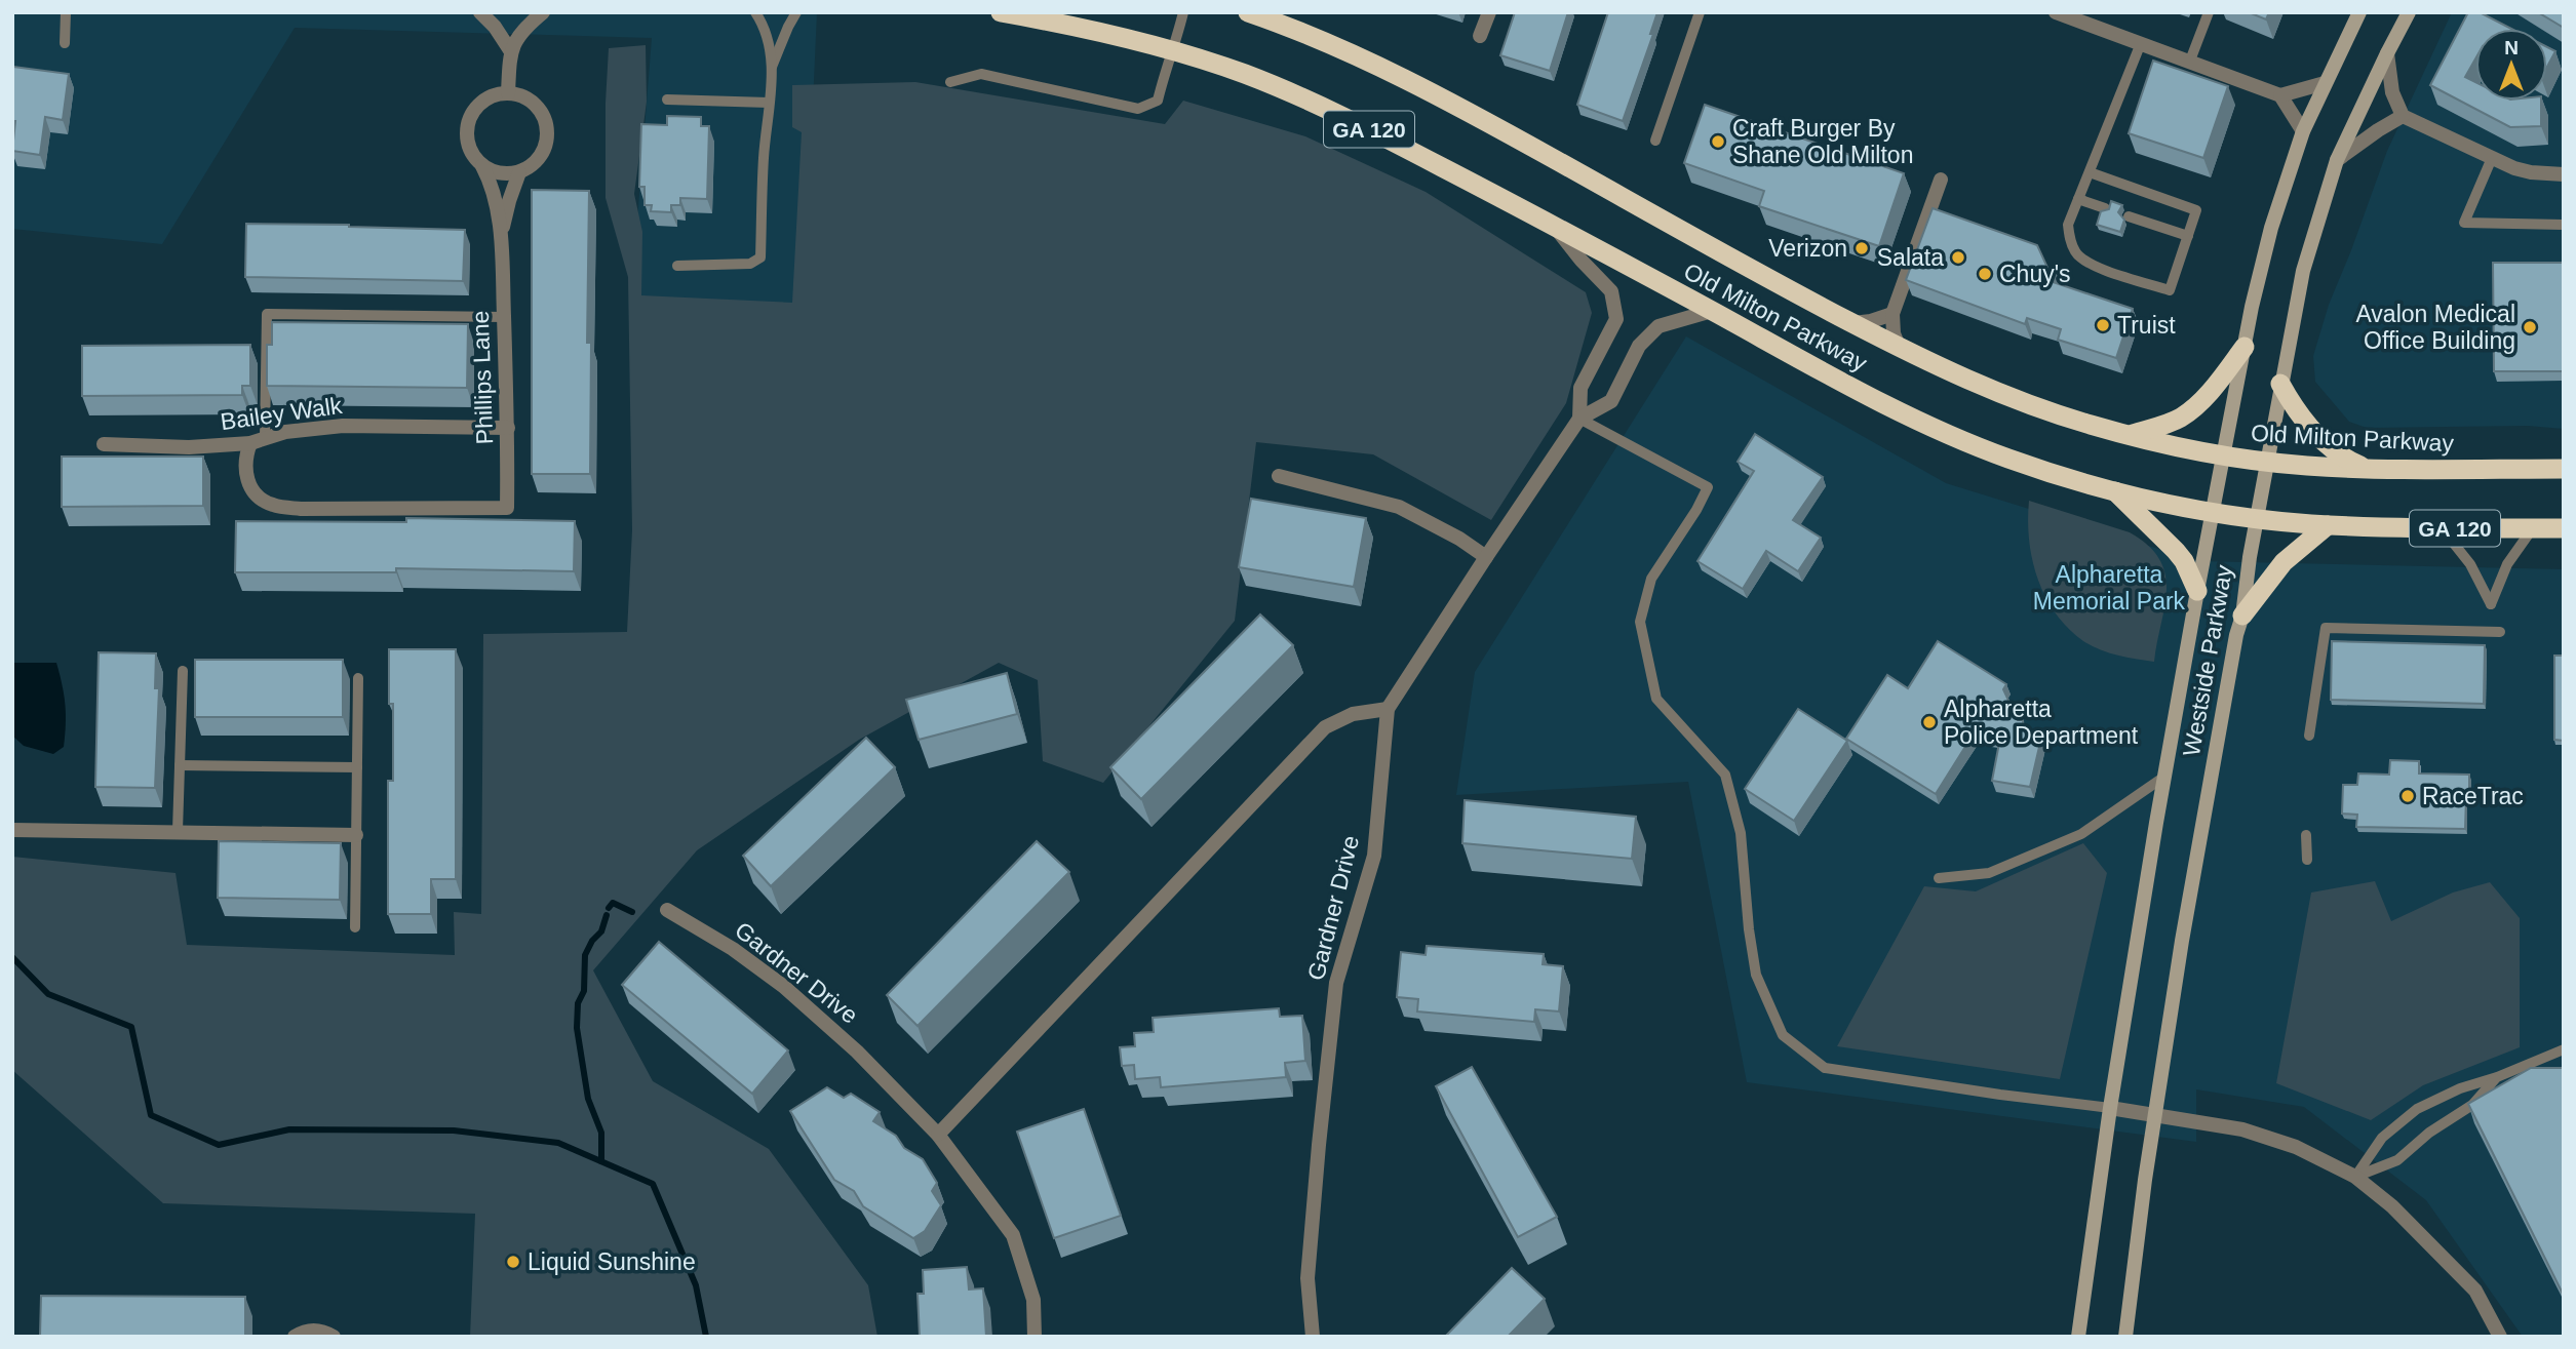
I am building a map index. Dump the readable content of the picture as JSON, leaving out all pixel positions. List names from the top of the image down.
{
  "streets": {
    "highway": ["GA 120", "Old Milton Parkway"],
    "main road": ["Westside Parkway"],
    "street": ["Phillips Lane", "Bailey Walk", "Gardner Drive"]
  },
  "crossings": [
    ["Old Milton Parkway", "Westside Parkway"],
    ["Old Milton Parkway", "Gardner Drive"],
    ["Phillips Lane", "Bailey Walk"]
  ],
  "parks": ["Alpharetta Memorial Park"],
  "places": [
    "Craft Burger By Shane Old Milton",
    "Verizon",
    "Salata",
    "Chuy's",
    "Truist",
    "Avalon Medical Office Building",
    "Alpharetta Police Department",
    "RaceTrac",
    "Liquid Sunshine"
  ],
  "north": "top"
}
